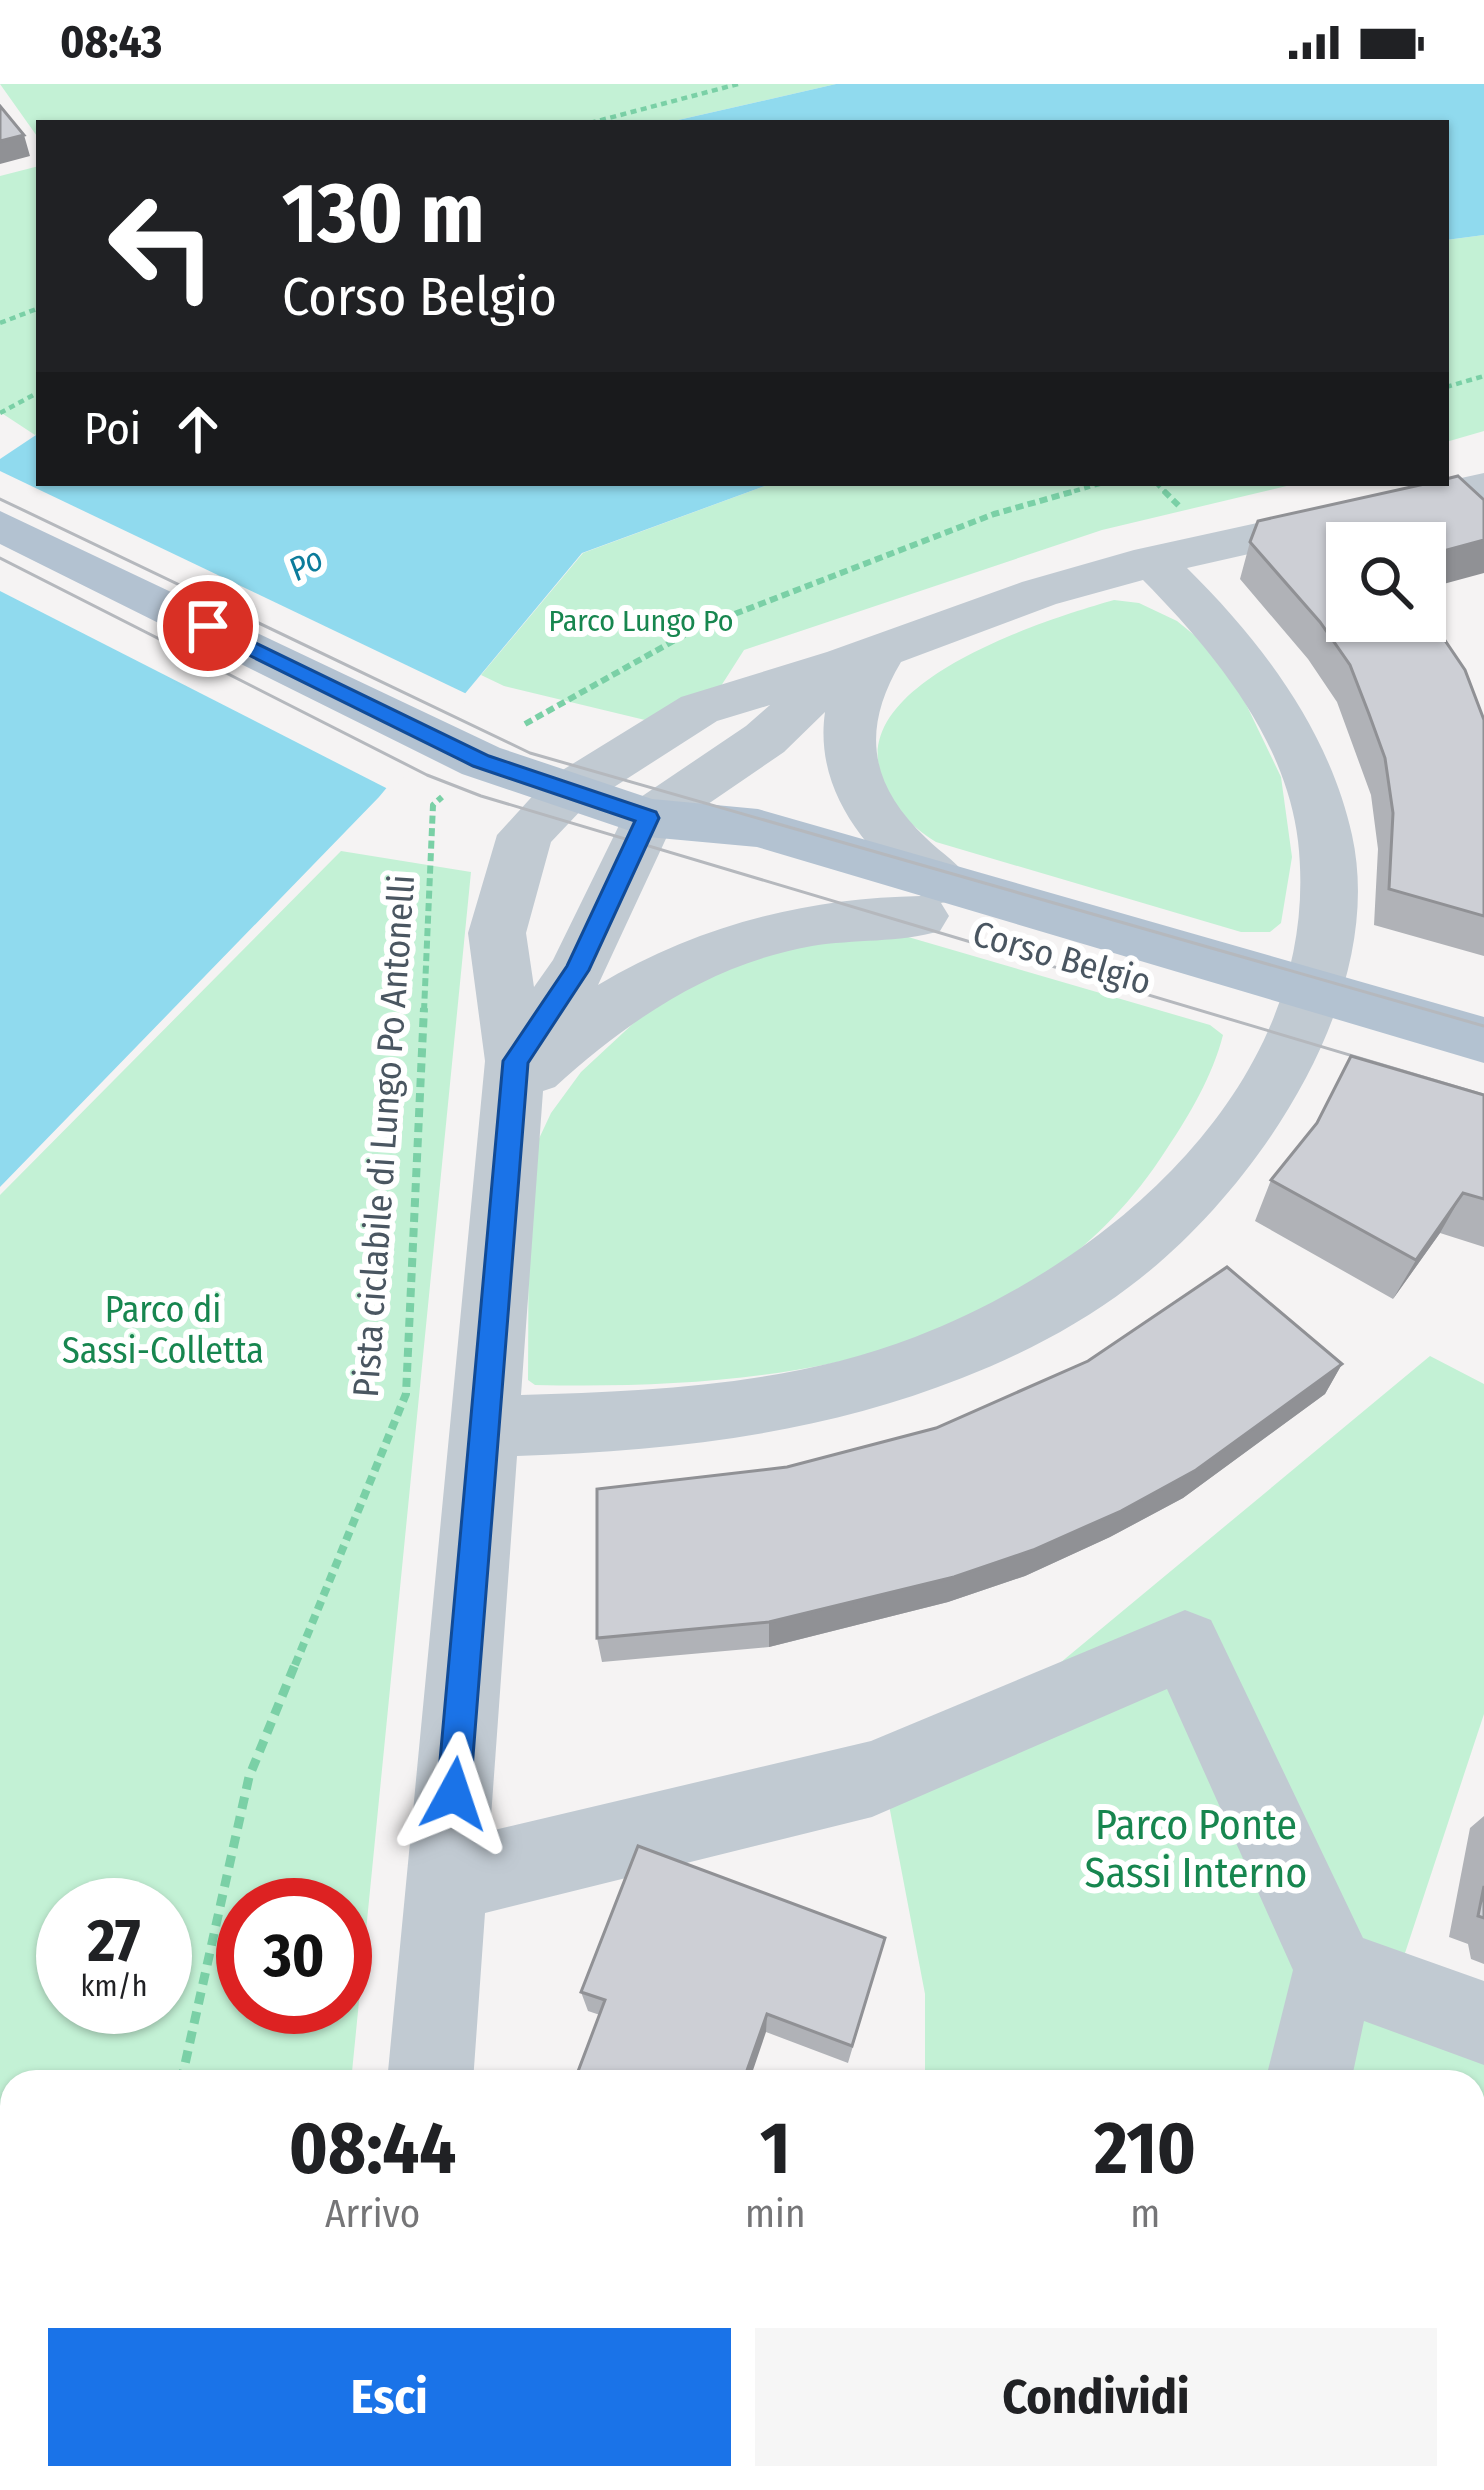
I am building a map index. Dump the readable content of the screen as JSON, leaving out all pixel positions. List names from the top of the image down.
{
  "streets": {
    "main road": ["Corso Belgio"],
    "path": ["Pista ciclabile di Lungo Po Antonelli"]
  },
  "water": ["Po"],
  "parks": ["Parco Lungo Po", "Parco di Sassi-Colletta", "Parco Ponte Sassi Interno"],
  "page": {
    "status": "08:43",
    "turn": ["130 m", "Corso Belgio"],
    "then": "Poi",
    "speed": "27 km/h",
    "limit": "30",
    "eta": [
      "08:44",
      "Arrivo",
      "1",
      "min",
      "210",
      "m"
    ],
    "buttons": ["Esci", "Condividi"]
  }
}
